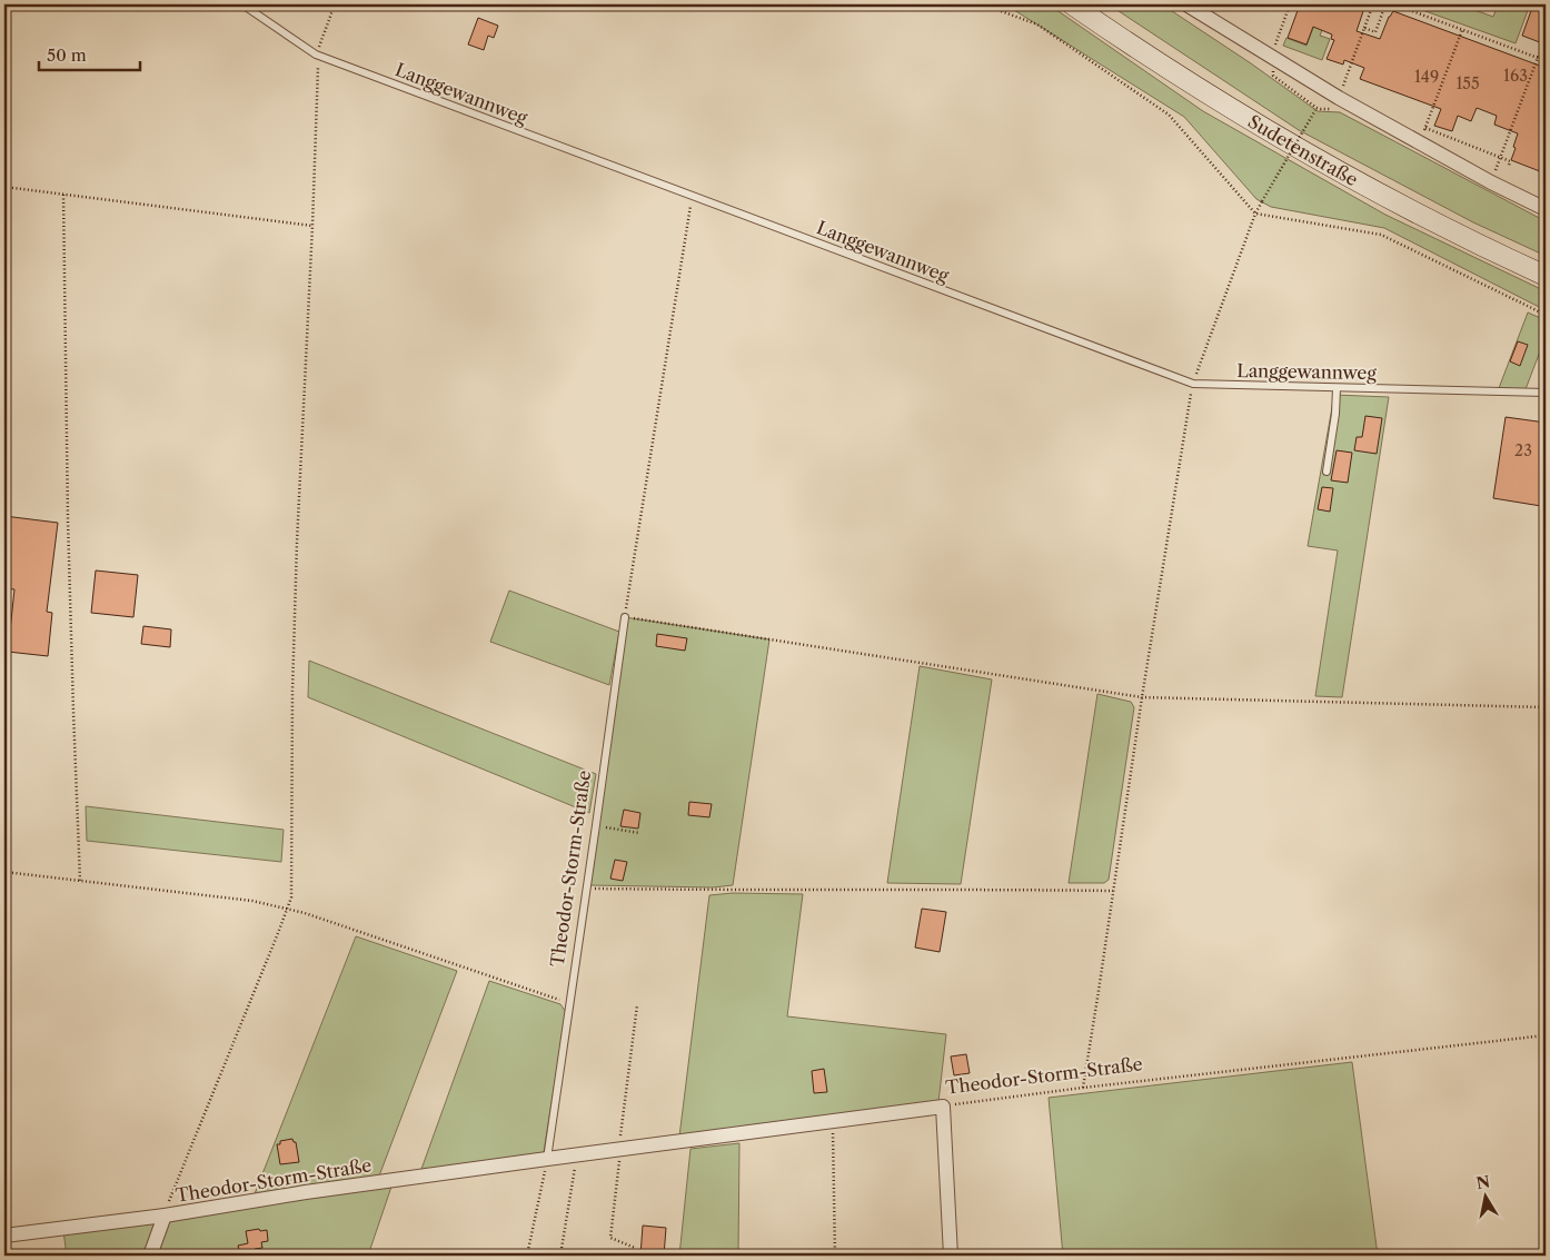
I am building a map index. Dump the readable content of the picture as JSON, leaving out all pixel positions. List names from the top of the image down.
{
  "streets": {
    "main road": ["Sudetenstraße"],
    "street": ["Theodor-Storm-Straße"],
    "lane": ["Langgewannweg"]
  },
  "house_numbers": [
    "163",
    "149",
    "155",
    "23"
  ],
  "scale_bar": "50 m",
  "north": "top"
}
